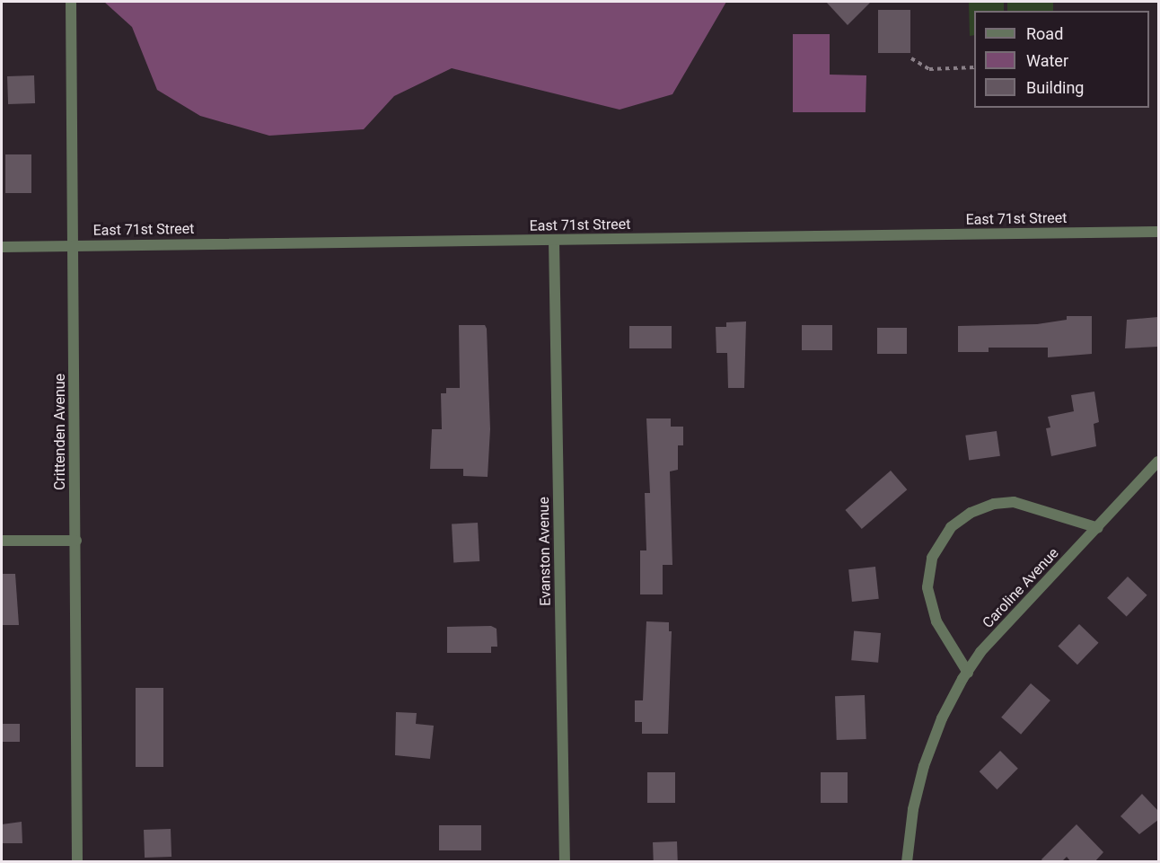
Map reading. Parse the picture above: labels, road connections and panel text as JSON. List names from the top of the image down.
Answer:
{
  "streets": {
    "street": [
      "East 71st Street",
      "Crittenden Avenue",
      "Evanston Avenue",
      "Caroline Avenue"
    ]
  },
  "crossings": [
    ["East 71st Street", "Crittenden Avenue"],
    ["East 71st Street", "Evanston Avenue"]
  ],
  "legend": ["Road", "Water", "Building"]
}
